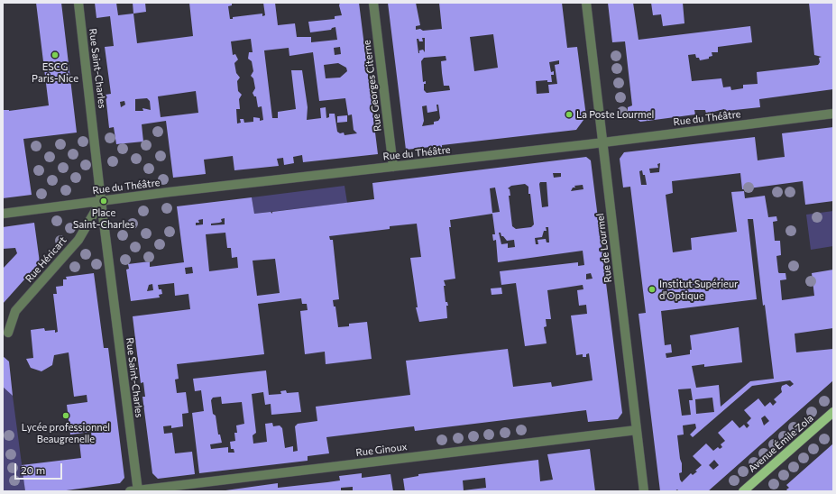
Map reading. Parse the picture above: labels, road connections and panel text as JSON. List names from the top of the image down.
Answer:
{
  "streets": {
    "main road": ["Avenue Émile Zola"],
    "street": [
      "Rue Saint-Charles",
      "Rue Georges Citerne",
      "Rue du Théâtre",
      "Rue de Lourmel",
      "Rue Héricart",
      "Rue Ginoux"
    ]
  },
  "crossings": [
    ["Rue Saint-Charles", "Rue du Théâtre"],
    ["Rue Saint-Charles", "Rue Héricart"],
    ["Rue Saint-Charles", "Rue Ginoux"],
    ["Rue Georges Citerne", "Rue du Théâtre"],
    ["Rue du Théâtre", "Rue de Lourmel"],
    ["Rue du Théâtre", "Rue Héricart"],
    ["Rue de Lourmel", "Rue Ginoux"]
  ],
  "places": [
    "ESCG Paris-Nice",
    "La Poste Lourmel",
    "Place Saint-Charles",
    "Institut Supérieur d'Optique",
    "Lycée professionnel Beaugrenelle"
  ],
  "scale_bar": "20 m"
}
